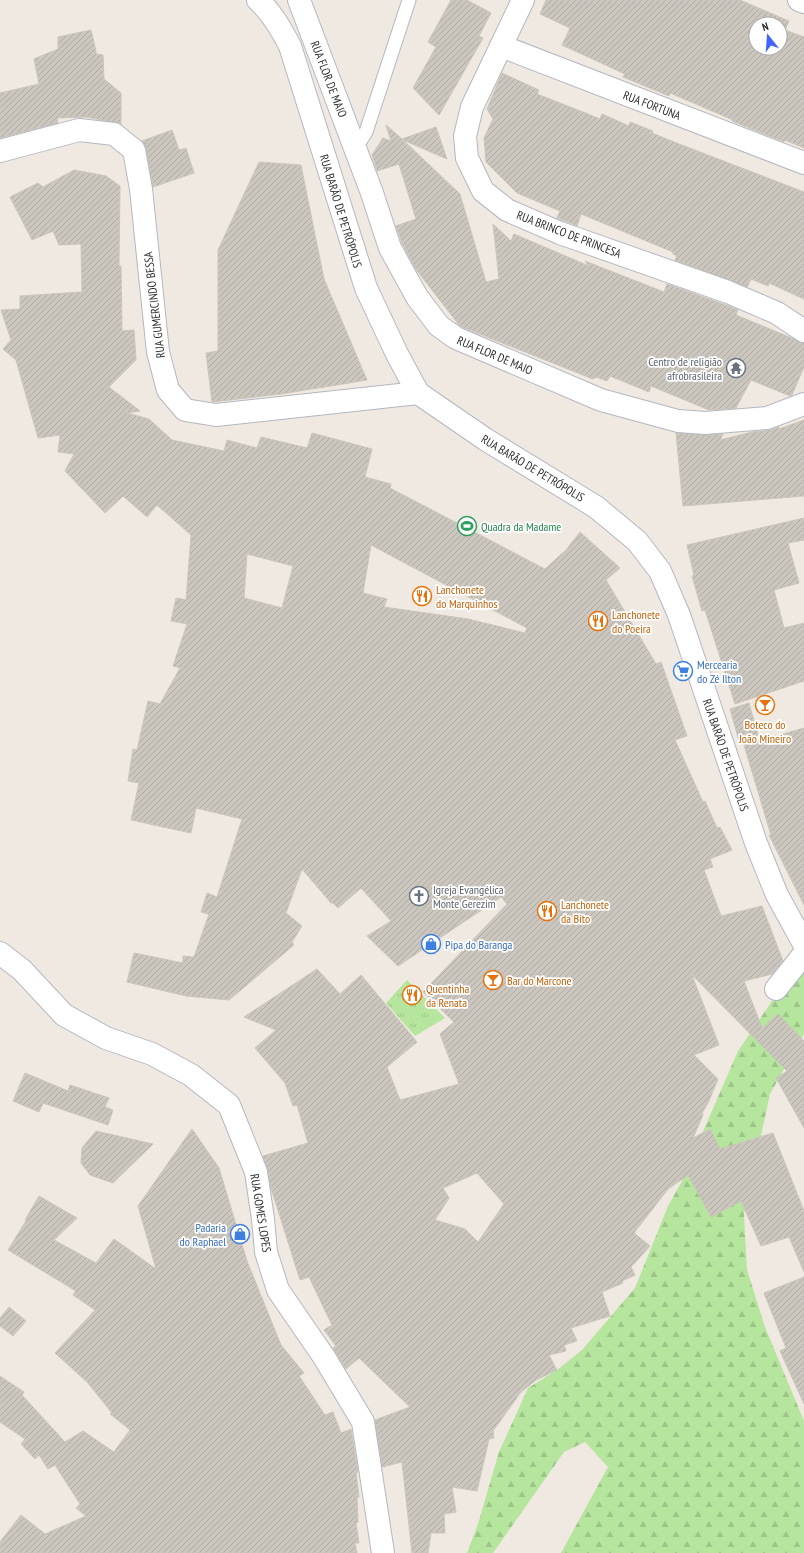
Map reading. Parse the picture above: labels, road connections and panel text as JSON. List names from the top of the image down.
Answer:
{
  "streets": {
    "street": [
      "RUA FLOR DE MAIO",
      "RUA FORTUNA",
      "RUA BARÃO DE PETRÓPOLIS",
      "RUA BRINCO DE PRINCESA",
      "RUA GUMERCINDO BESSA",
      "RUA GOMES LOPES"
    ]
  },
  "crossings": [
    ["RUA FORTUNA", "RUA BRINCO DE PRINCESA"],
    ["RUA BARÃO DE PETRÓPOLIS", "RUA GUMERCINDO BESSA"]
  ],
  "places": {
    "temple": ["Centro de religião afrobrasileira"],
    "sports": ["Quadra da Madame"],
    "restaurant": [
      "Lanchonete do Marquinhos",
      "Lanchonete do Poeira",
      "Lanchonete da Bito",
      "Quentinha da Renata"
    ],
    "supermarket": ["Mercearia do Zé Ilton"],
    "bar": ["Boteco do João Mineiro", "Bar do Marcone"],
    "church": ["Igreja Evangélica Monte Gerezim"],
    "shop": ["Pipa do Baranga", "Padaria do Raphael"]
  },
  "north": "top"
}
